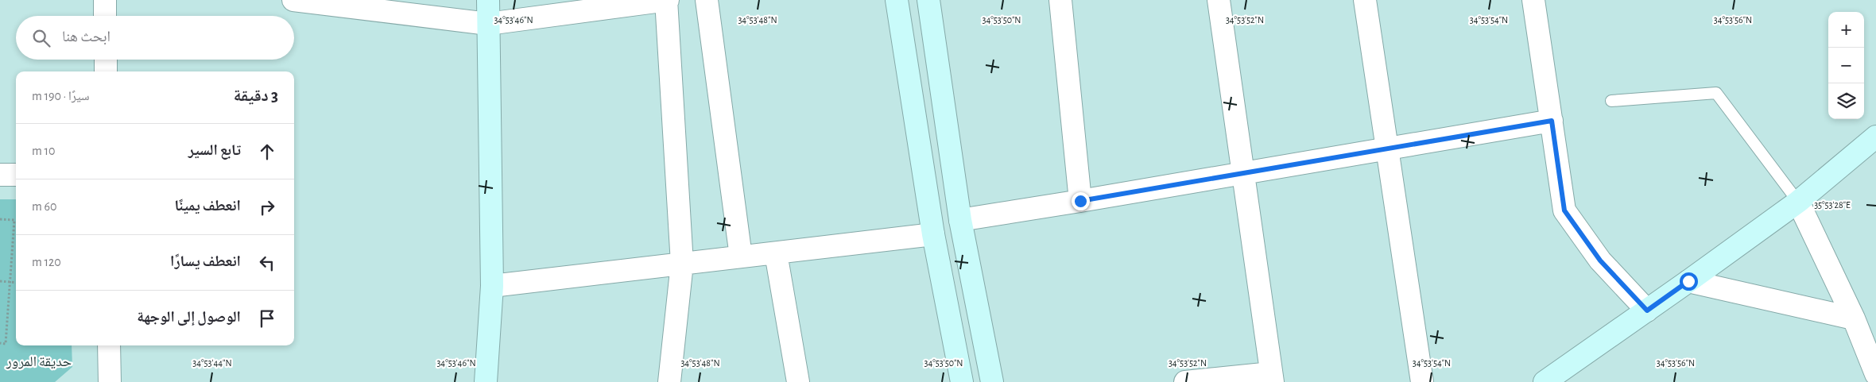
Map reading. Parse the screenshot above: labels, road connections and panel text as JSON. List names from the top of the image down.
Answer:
{
  "parks": ["حديقة المرور"],
  "page": {
    "map_buttons": ["+", "−"],
    "search": "ابحث هنا",
    "heading": ["3 دقيقة", "سيرًا · 190 m"],
    "list": [
      ["تابع السير", "10 m"],
      ["انعطف يمينًا", "60 m"],
      ["انعطف يسارًا", "120 m"],
      "الوصول إلى الوجهة"
    ]
  },
  "coordinates": [
    "34°53'48\"N",
    "34°53'56\"N",
    "34°53'46\"N",
    "34°53'50\"N",
    "34°53'52\"N",
    "34°53'54\"N",
    "35°53'28\"E",
    "34°53'44\"N"
  ]
}
